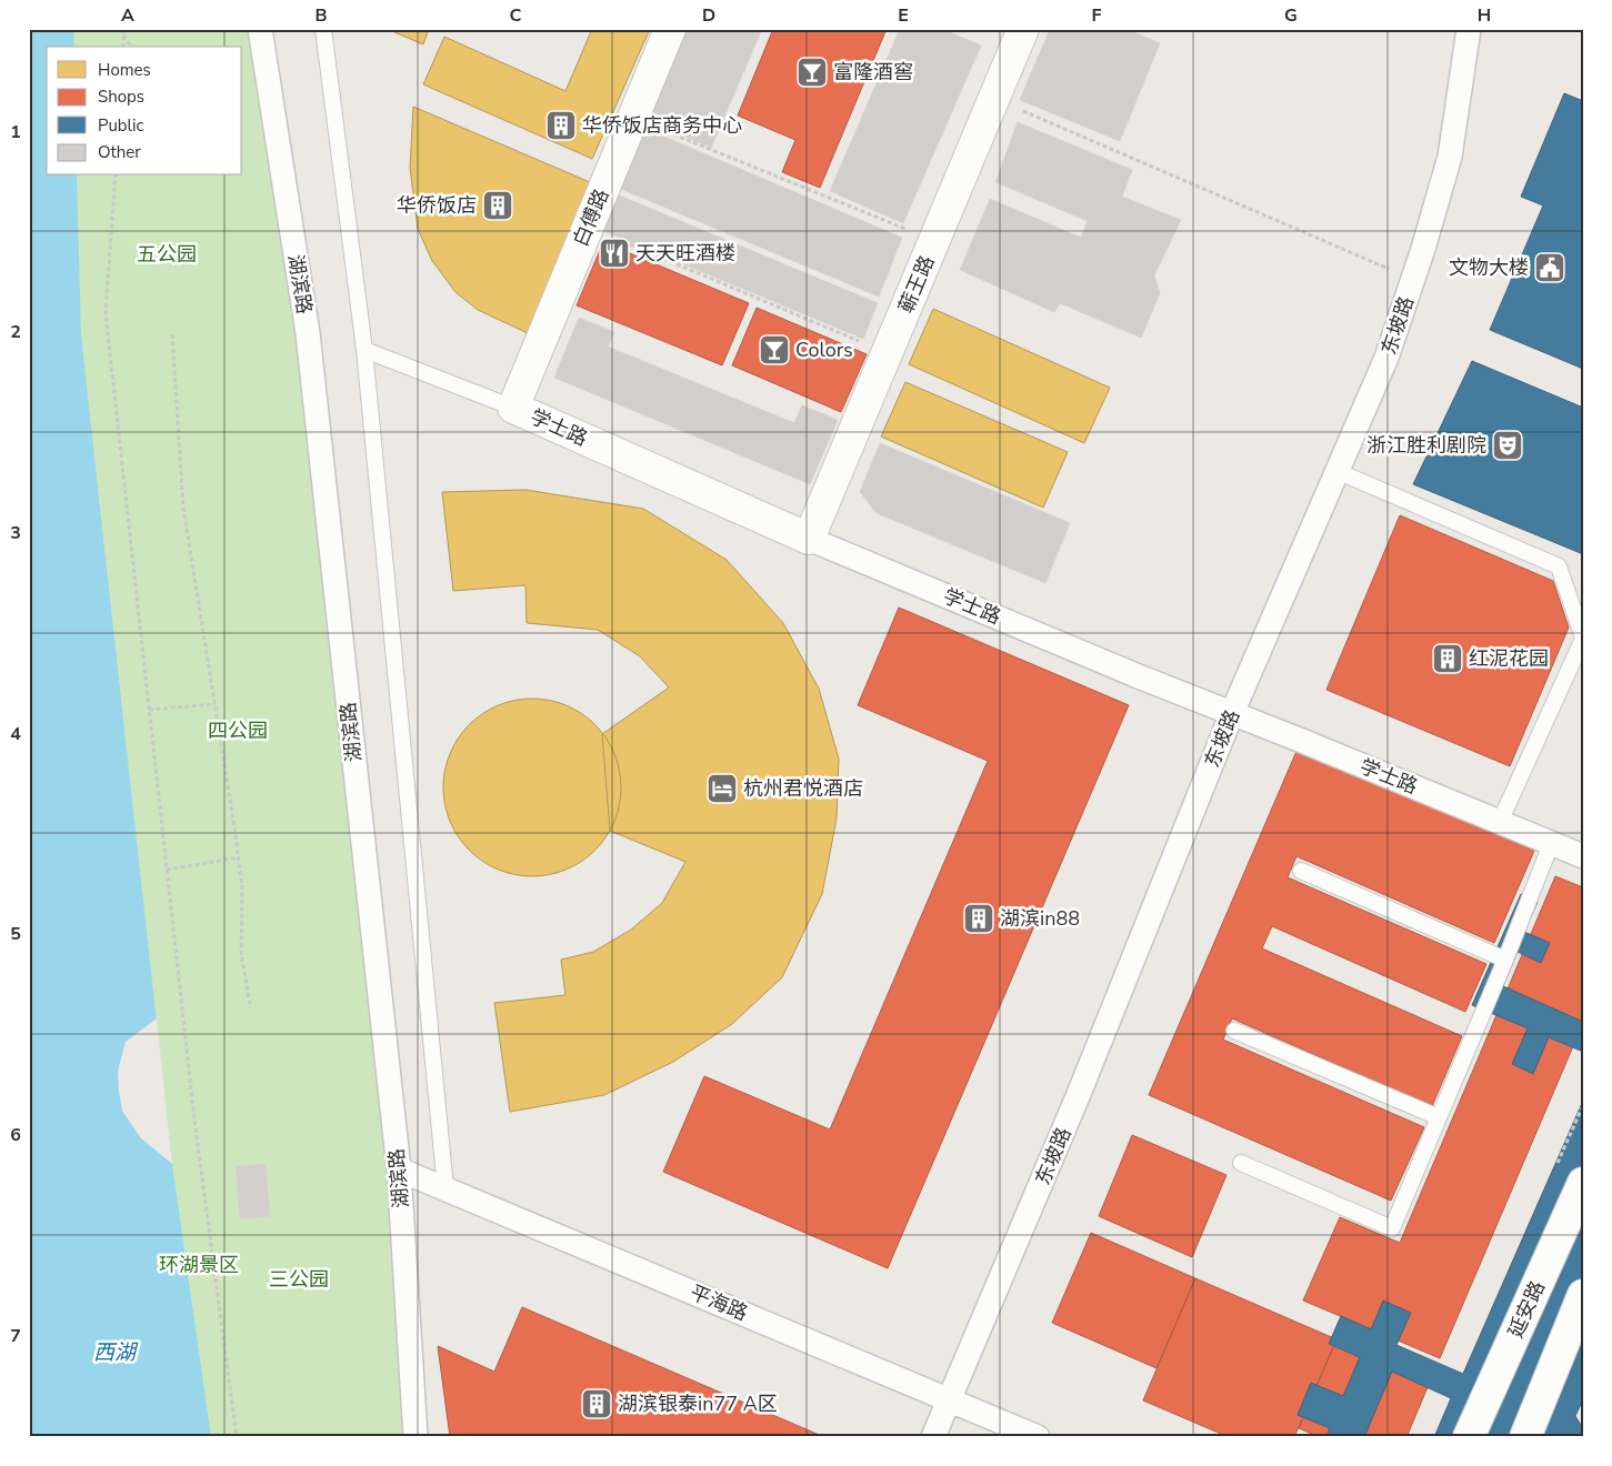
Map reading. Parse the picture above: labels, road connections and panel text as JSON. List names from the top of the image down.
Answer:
{
  "streets": {
    "street": [
      "白傅路",
      "湖滨路",
      "蕲王路",
      "东坡路",
      "学士路",
      "平海路",
      "延安路"
    ]
  },
  "crossings": [
    ["白傅路", "学士路"],
    ["湖滨路", "平海路"],
    ["蕲王路", "学士路"],
    ["东坡路", "学士路"],
    ["东坡路", "平海路"]
  ],
  "water": ["西湖"],
  "parks": [
    "五公园",
    "四公园",
    "环湖景区",
    "三公园"
  ],
  "places": {
    "bar": ["富隆酒窖", "Colors"],
    "building": [
      "华侨饭店商务中心",
      "华侨饭店",
      "红泥花园",
      "湖滨in88",
      "湖滨银泰in77 A区"
    ],
    "restaurant": ["天天旺酒楼"],
    "public building": ["文物大楼"],
    "theatre": ["浙江胜利剧院"],
    "hotel": ["杭州君悦酒店"]
  },
  "legend": [
    "Homes",
    "Shops",
    "Public",
    "Other"
  ],
  "grid": {
    "columns": [
      "A",
      "B",
      "C",
      "D",
      "E",
      "F",
      "G",
      "H"
    ],
    "rows": [
      "1",
      "2",
      "3",
      "4",
      "5",
      "6",
      "7"
    ]
  }
}
